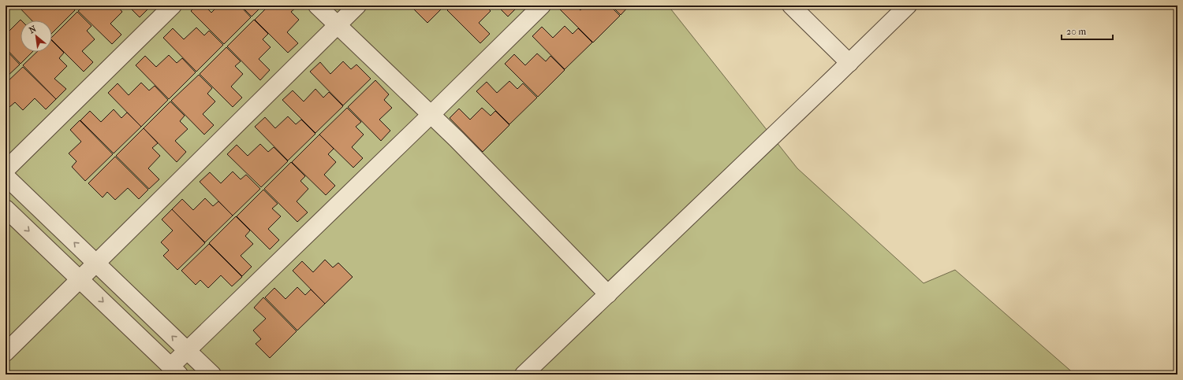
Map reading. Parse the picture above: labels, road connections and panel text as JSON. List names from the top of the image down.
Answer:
{
  "scale_bar": "20 m",
  "north": "top left"
}
